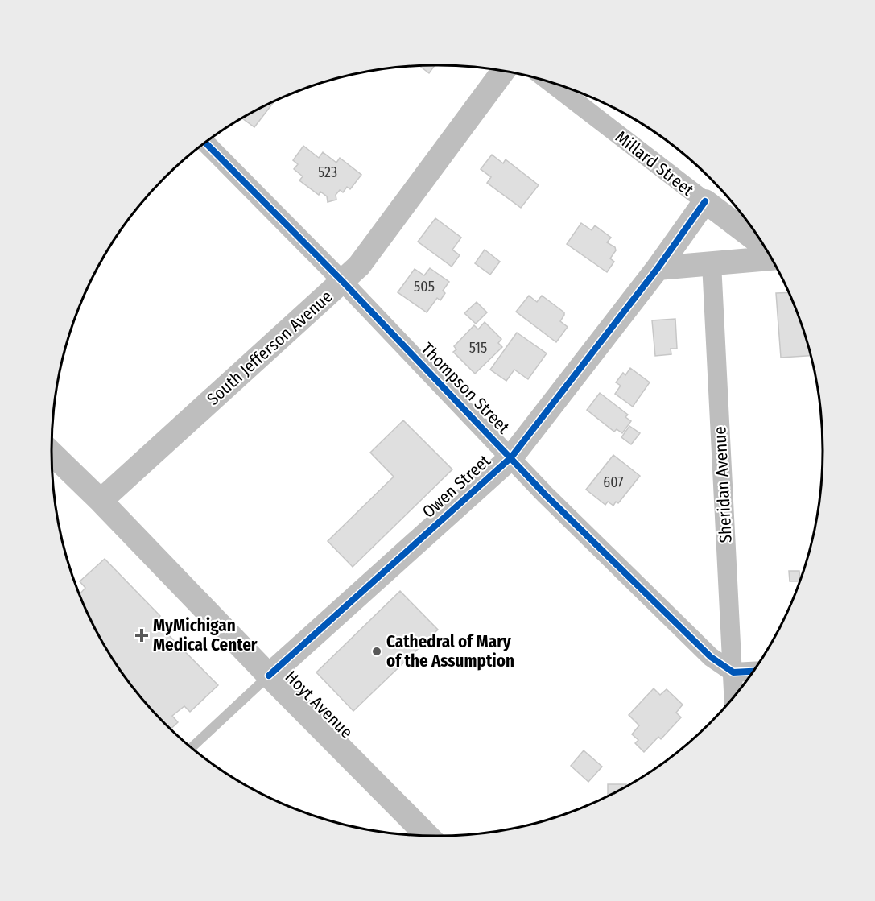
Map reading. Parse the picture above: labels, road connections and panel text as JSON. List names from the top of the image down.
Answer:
{
  "streets": {
    "street": [
      "Millard Street",
      "South Jefferson Avenue",
      "Thompson Street",
      "Sheridan Avenue",
      "Owen Street",
      "Hoyt Avenue"
    ]
  },
  "crossings": [
    ["Millard Street", "Sheridan Avenue"],
    ["Millard Street", "Owen Street"],
    ["South Jefferson Avenue", "Thompson Street"],
    ["South Jefferson Avenue", "Hoyt Avenue"],
    ["Thompson Street", "Sheridan Avenue"],
    ["Thompson Street", "Owen Street"],
    ["Owen Street", "Hoyt Avenue"]
  ],
  "places": {
    "health": ["MyMichigan Medical Center"],
    "other": ["Cathedral of Mary of the Assumption"]
  },
  "house_numbers": [
    "523",
    "505",
    "515",
    "607"
  ]
}
